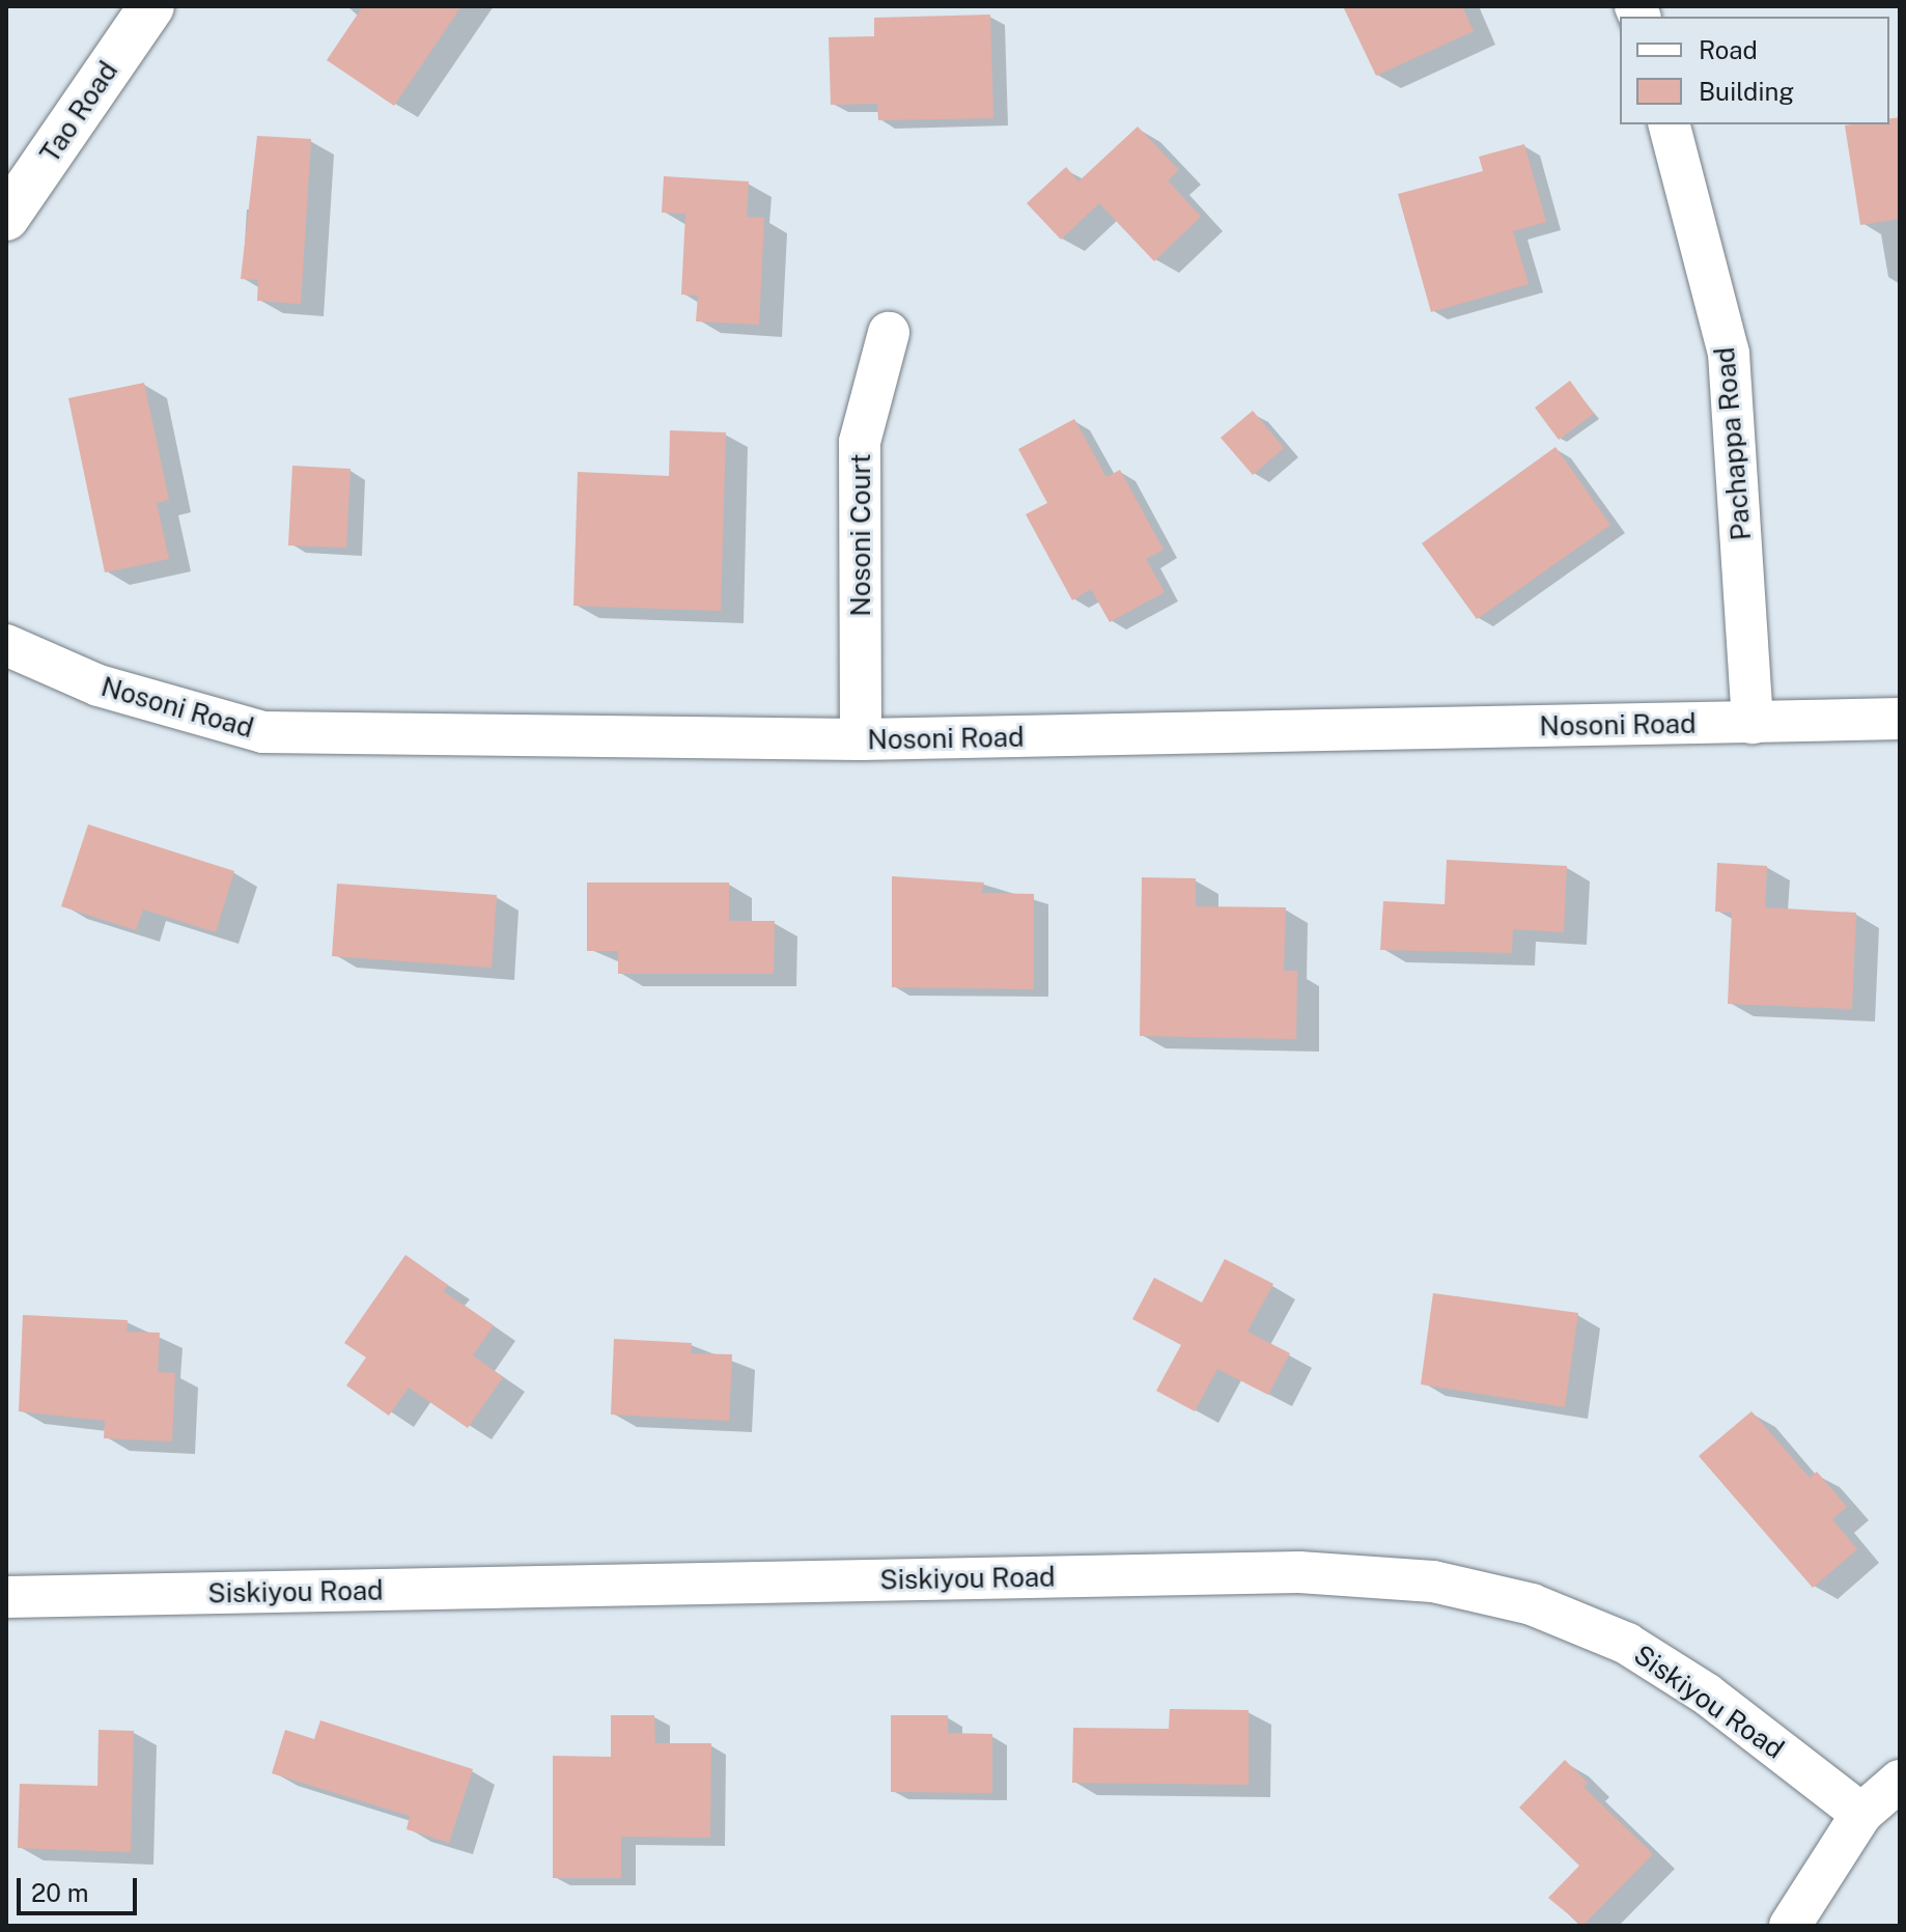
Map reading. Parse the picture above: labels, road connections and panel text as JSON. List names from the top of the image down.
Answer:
{
  "streets": {
    "street": [
      "Tao Road",
      "Pachappa Road",
      "Nosoni Court",
      "Nosoni Road",
      "Siskiyou Road"
    ]
  },
  "crossings": [
    ["Pachappa Road", "Nosoni Road"],
    ["Nosoni Court", "Nosoni Road"]
  ],
  "legend": ["Road", "Building"],
  "scale_bar": "20 m"
}
